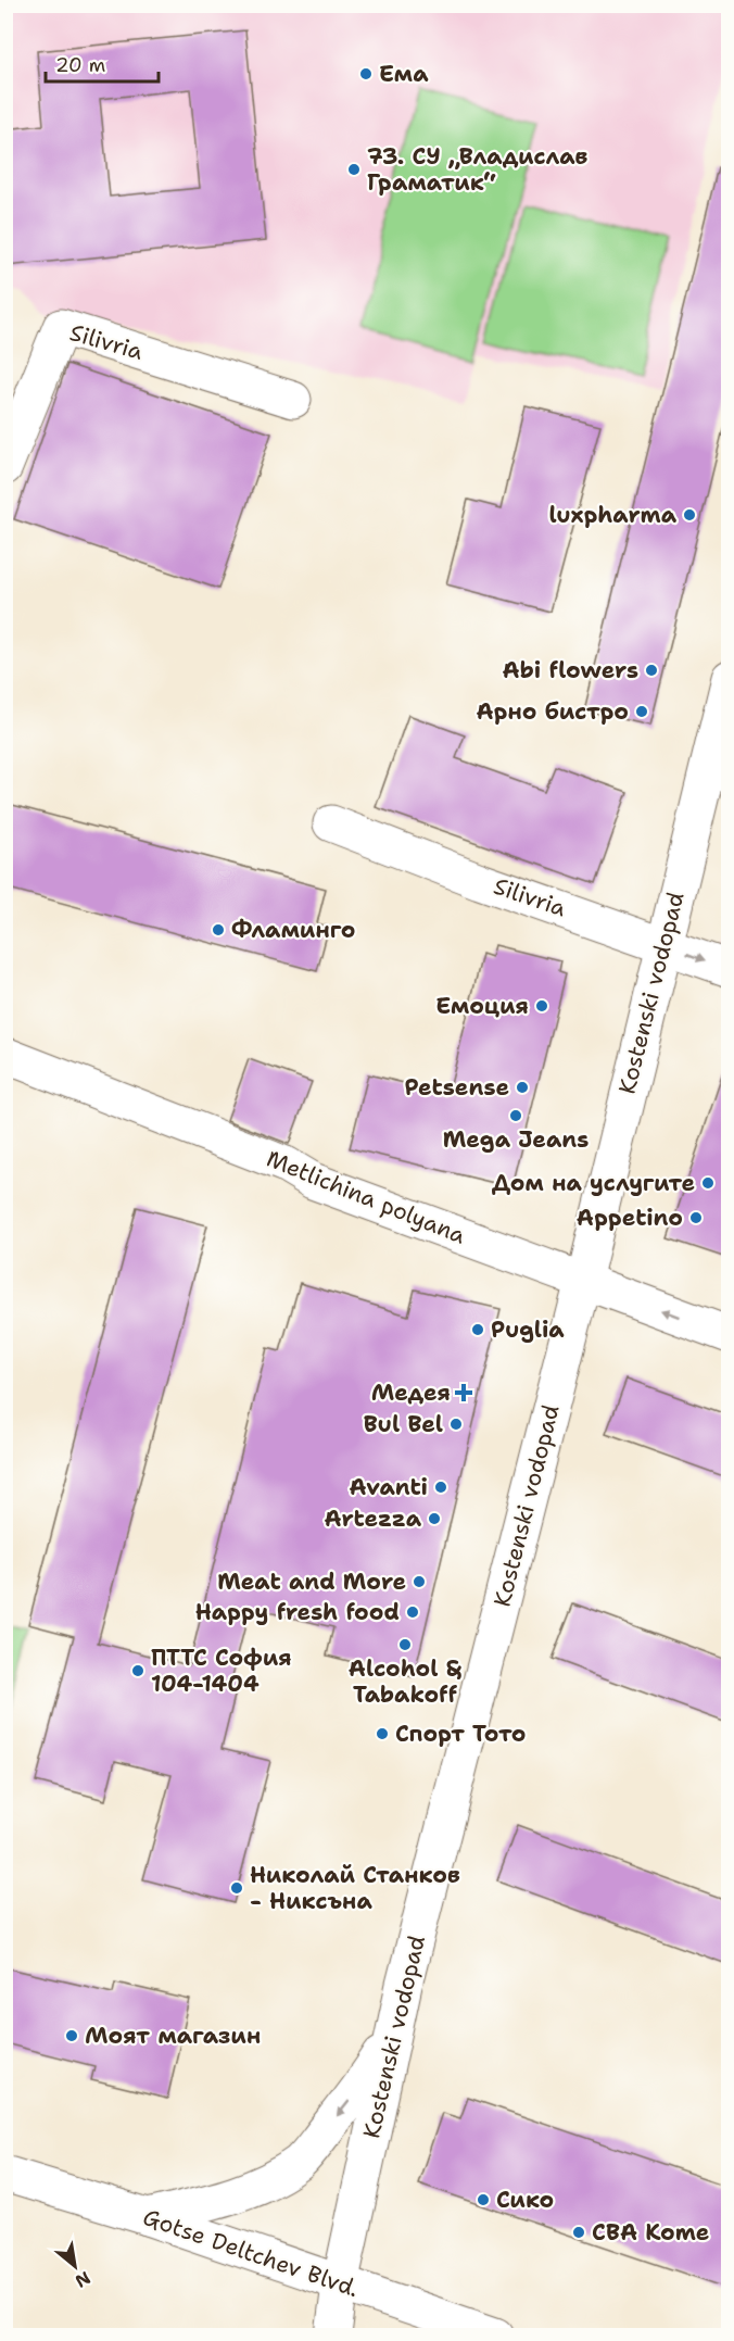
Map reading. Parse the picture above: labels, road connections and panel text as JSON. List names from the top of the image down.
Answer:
{
  "streets": {
    "street": [
      "Silivria",
      "Kostenski vodopad",
      "Metlichina polyana",
      "Gotse Deltchev Blvd."
    ]
  },
  "crossings": [
    ["Silivria", "Kostenski vodopad"],
    ["Kostenski vodopad", "Metlichina polyana"],
    ["Kostenski vodopad", "Gotse Deltchev Blvd."]
  ],
  "places": {
    "other": [
      "Ема",
      "73. СУ „Владислав Граматик“",
      "luxpharma",
      "Abi flowers",
      "Арно бистро",
      "Фламинго",
      "Емоция",
      "Petsense",
      "Mega Jeans",
      "Дом на услугите",
      "Appetino",
      "Puglia",
      "Bul Bel",
      "Avanti",
      "Artezza",
      "Meat and More",
      "Happy fresh food",
      "Alcohol & Tabakoff",
      "ПТТС София 104-1404",
      "Спорт Тото",
      "Николай Станков - Никсъна",
      "Моят магазин",
      "Сико",
      "CBA Kome"
    ],
    "health": ["Медея"]
  },
  "scale_bar": "20 m",
  "north": "bottom right"
}
